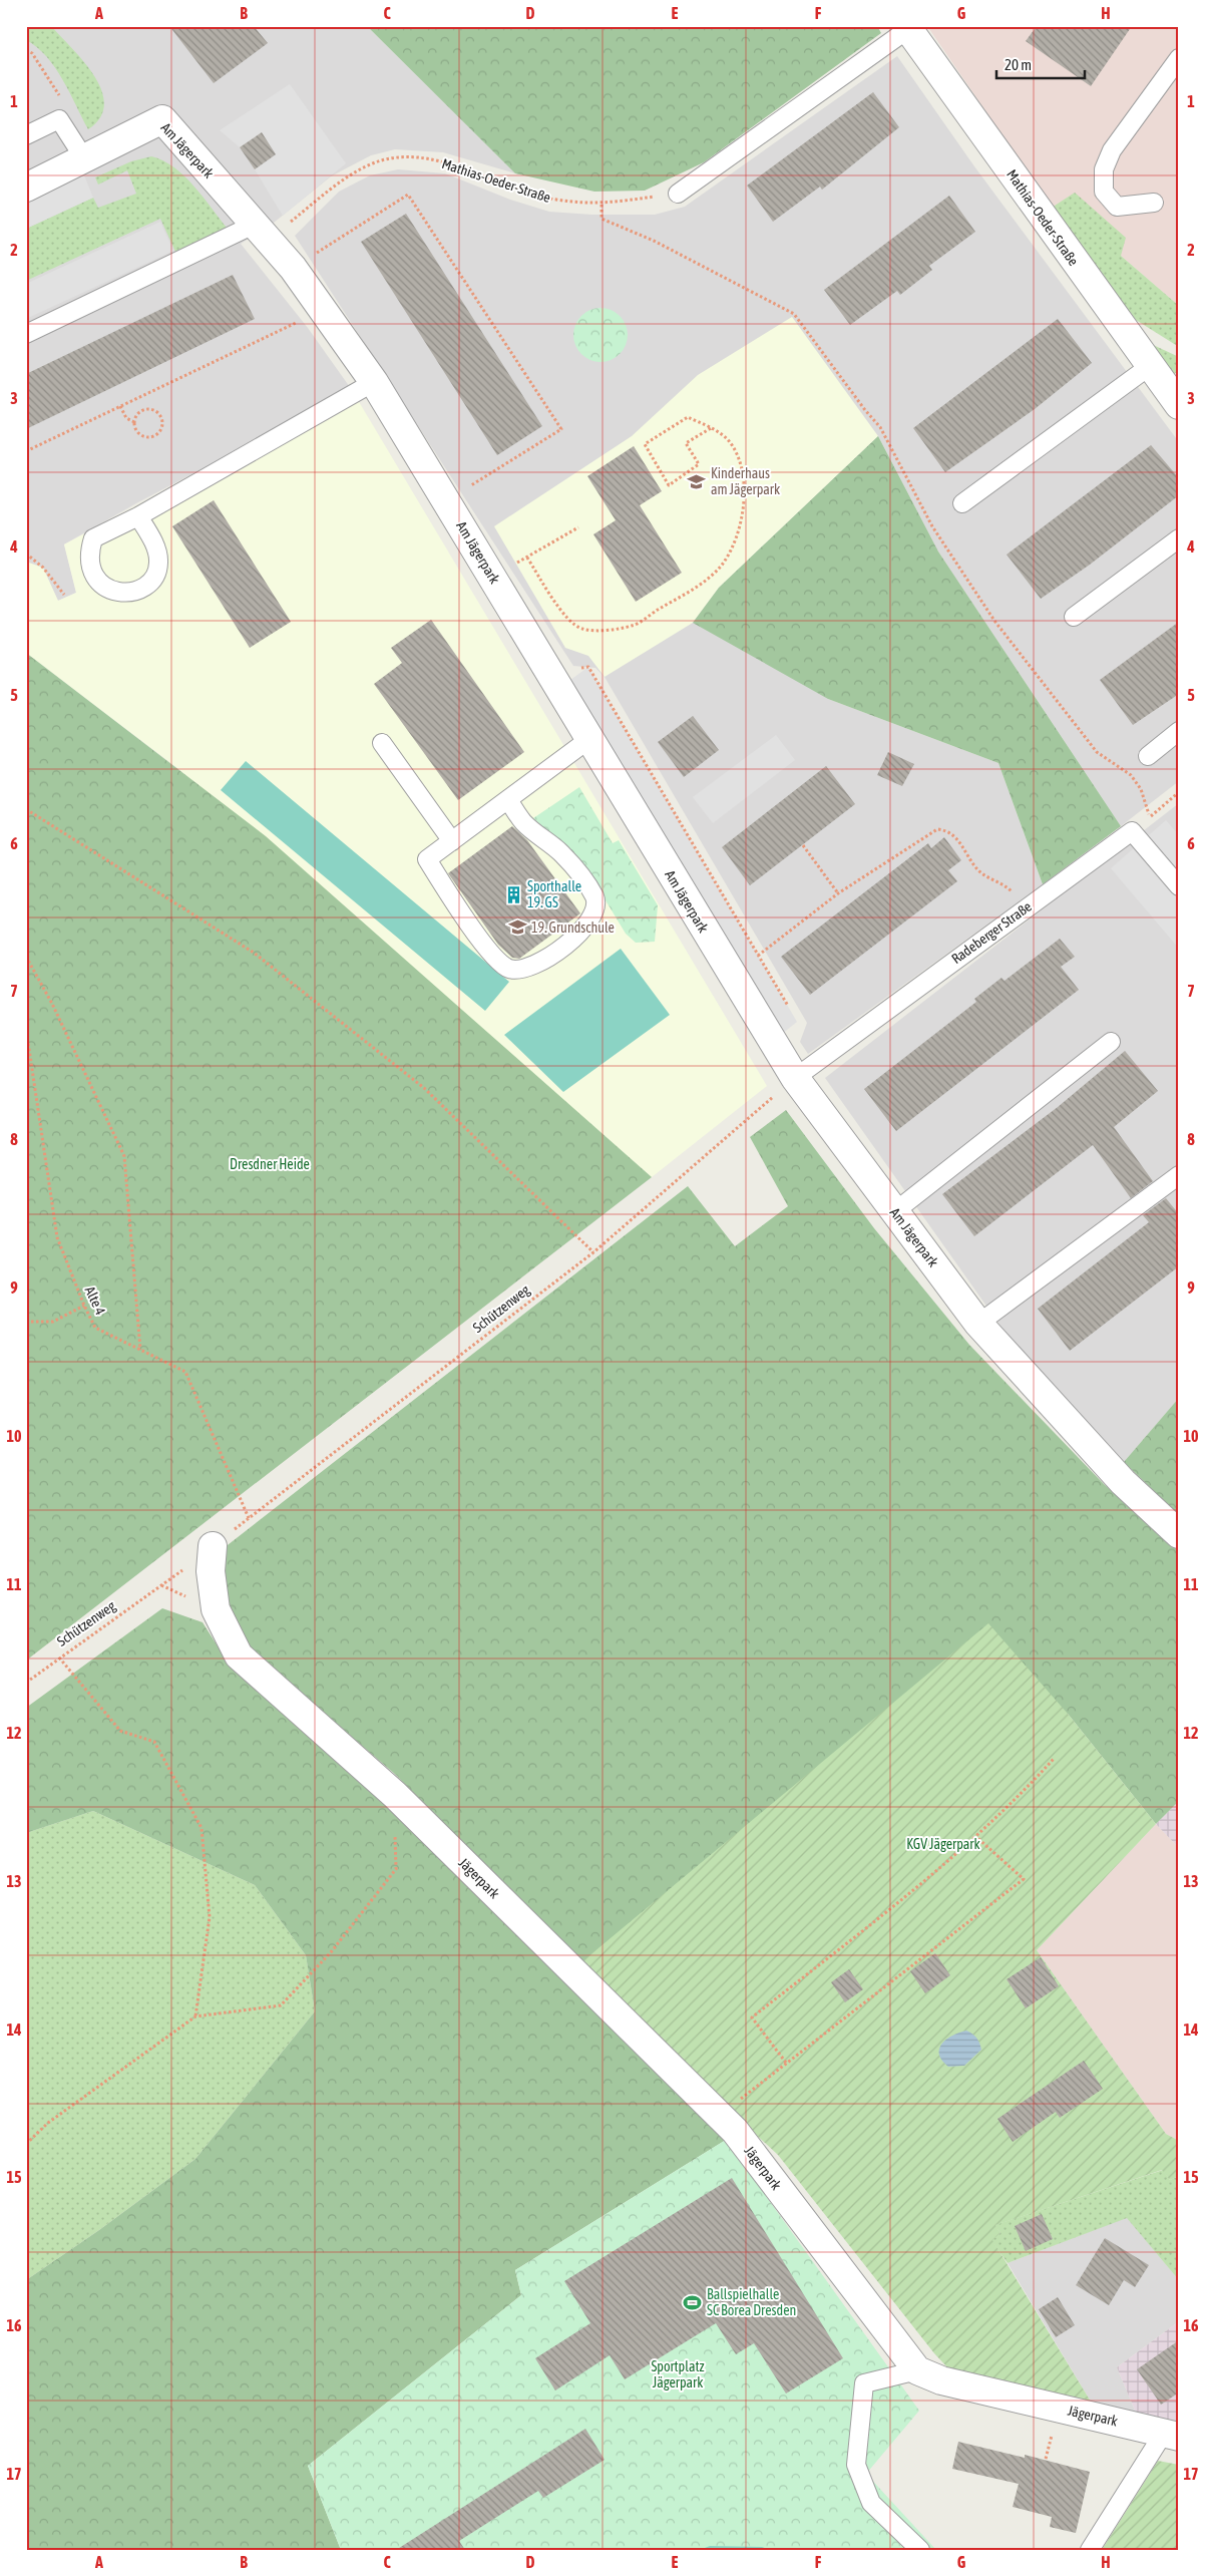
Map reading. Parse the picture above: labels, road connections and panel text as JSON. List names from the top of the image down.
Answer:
{
  "streets": {
    "street": ["Am Jägerpark", "Mathias-Oeder-Straße", "Jägerpark"],
    "lane": ["Radeberger Straße"],
    "path": ["Alte 4", "Schützenweg"]
  },
  "crossings": [
    ["Am Jägerpark", "Mathias-Oeder-Straße"],
    ["Am Jägerpark", "Radeberger Straße"],
    ["Am Jägerpark", "Schützenweg"],
    ["Radeberger Straße", "Schützenweg"],
    ["Alte 4", "Schützenweg"],
    ["Schützenweg", "Jägerpark"]
  ],
  "parks": ["Dresdner Heide", "KGV Jägerpark", "Sportplatz Jägerpark"],
  "places": {
    "school or university": ["Kinderhaus am Jägerpark", "19. Grundschule"],
    "building": ["Sporthalle 19. GS"],
    "sports": ["Ballspielhalle SC Borea Dresden"]
  },
  "scale_bar": "20 m",
  "grid": {
    "columns": [
      "A",
      "B",
      "C",
      "D",
      "E",
      "F",
      "G",
      "H"
    ],
    "rows": [
      "1",
      "2",
      "3",
      "4",
      "5",
      "6",
      "7",
      "8",
      "9",
      "10",
      "11",
      "12",
      "13",
      "14",
      "15",
      "16",
      "17"
    ]
  }
}
